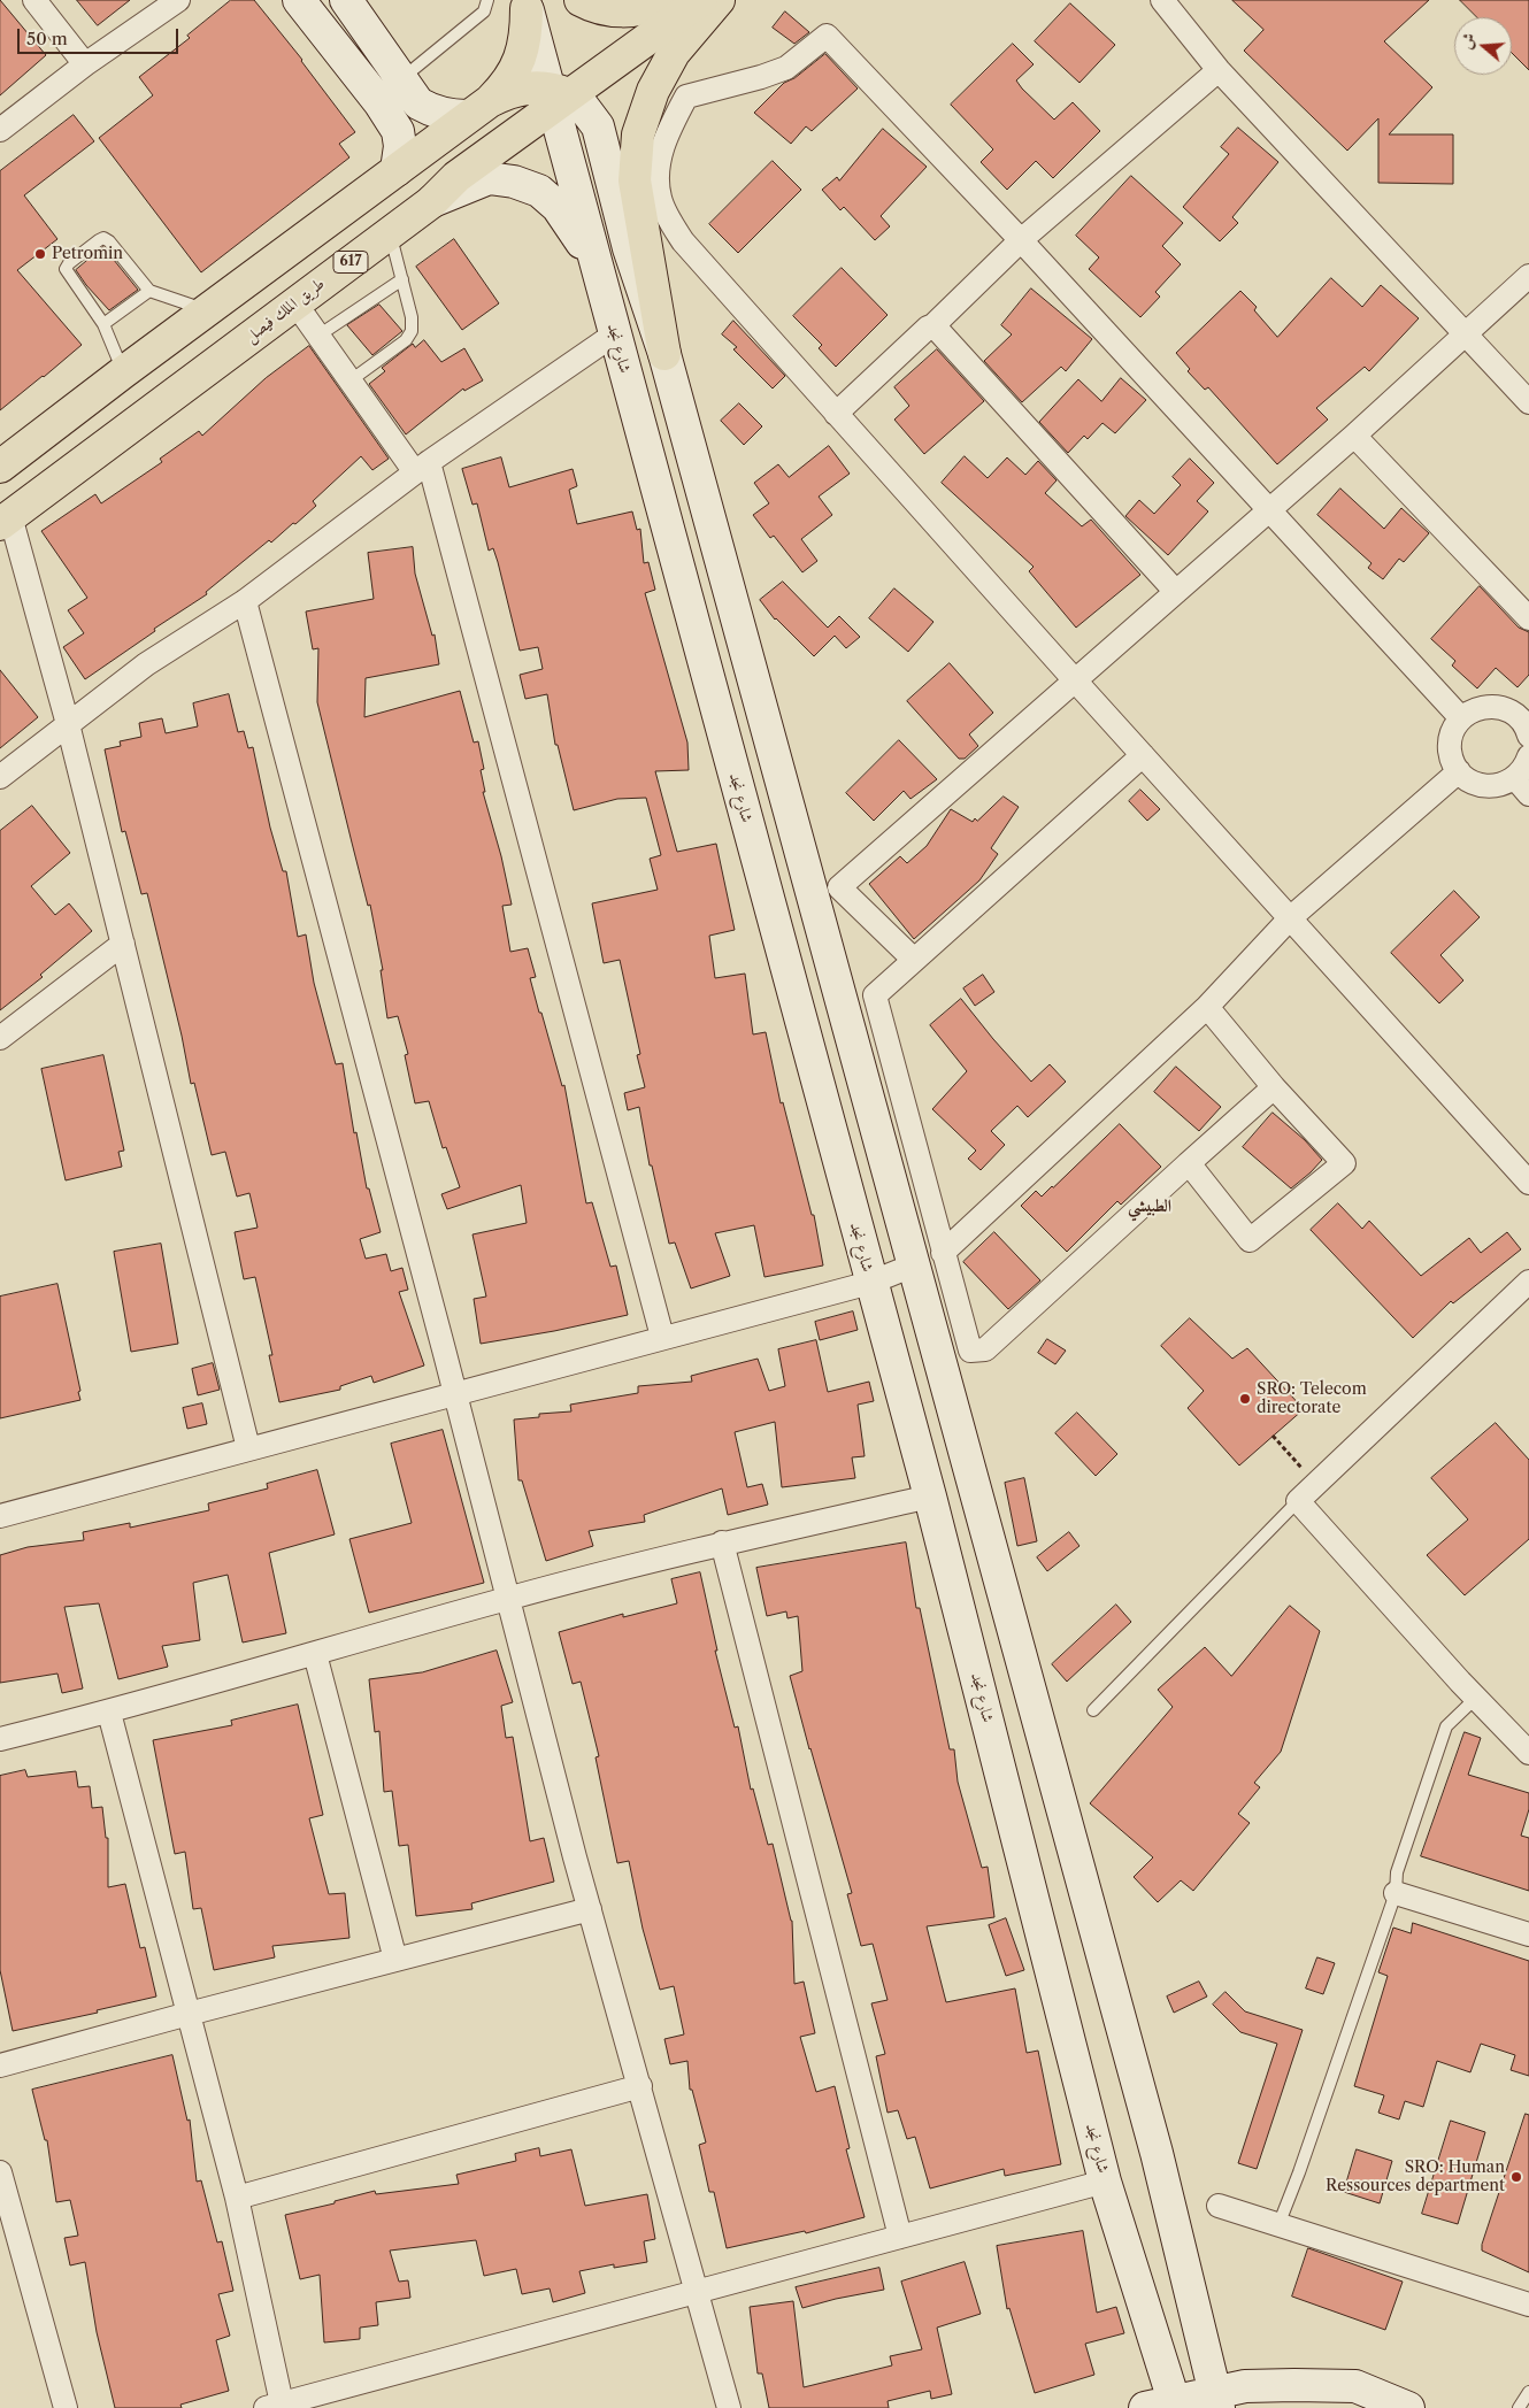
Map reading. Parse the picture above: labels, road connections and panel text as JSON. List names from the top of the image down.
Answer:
{
  "streets": {
    "main road": ["617", "طريق الملك فيصل"],
    "street": ["شارع نجد"]
  },
  "crossings": [
    ["طريق الملك فيصل", "شارع نجد"]
  ],
  "districts": ["الطبيشي"],
  "places": ["Petromin", "SRO: Telecom directorate", "SRO: Human Ressources department"],
  "scale_bar": "50 m",
  "north": "left"
}
